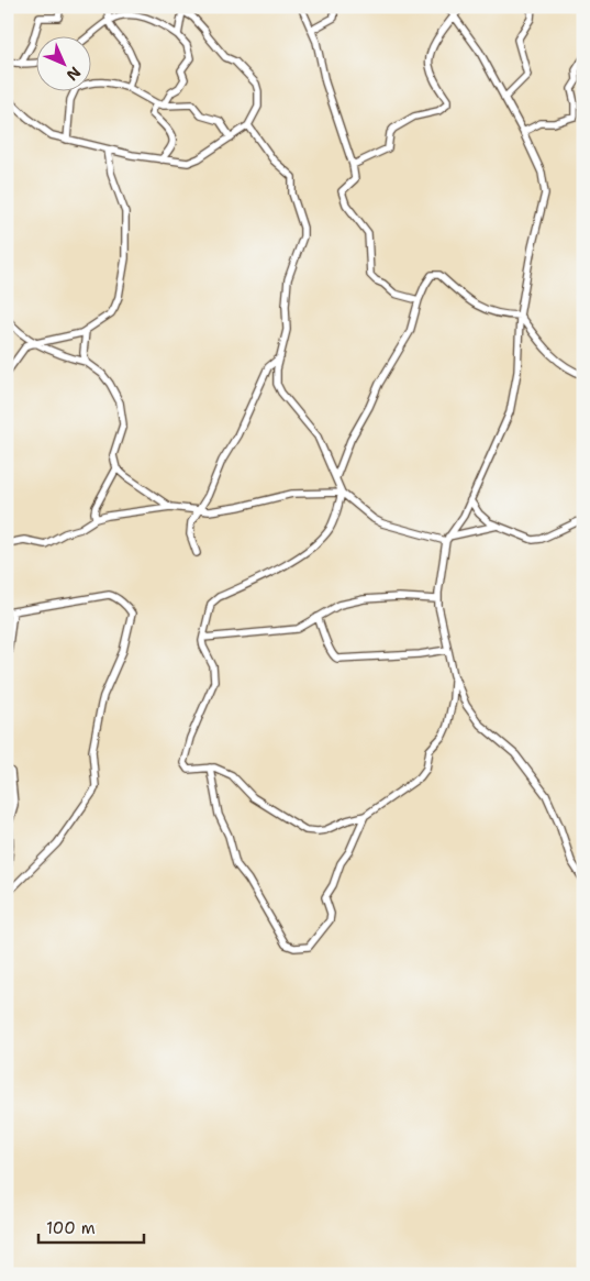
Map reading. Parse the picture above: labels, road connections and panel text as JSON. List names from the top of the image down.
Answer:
{
  "scale_bar": "100 m",
  "north": "bottom right"
}
